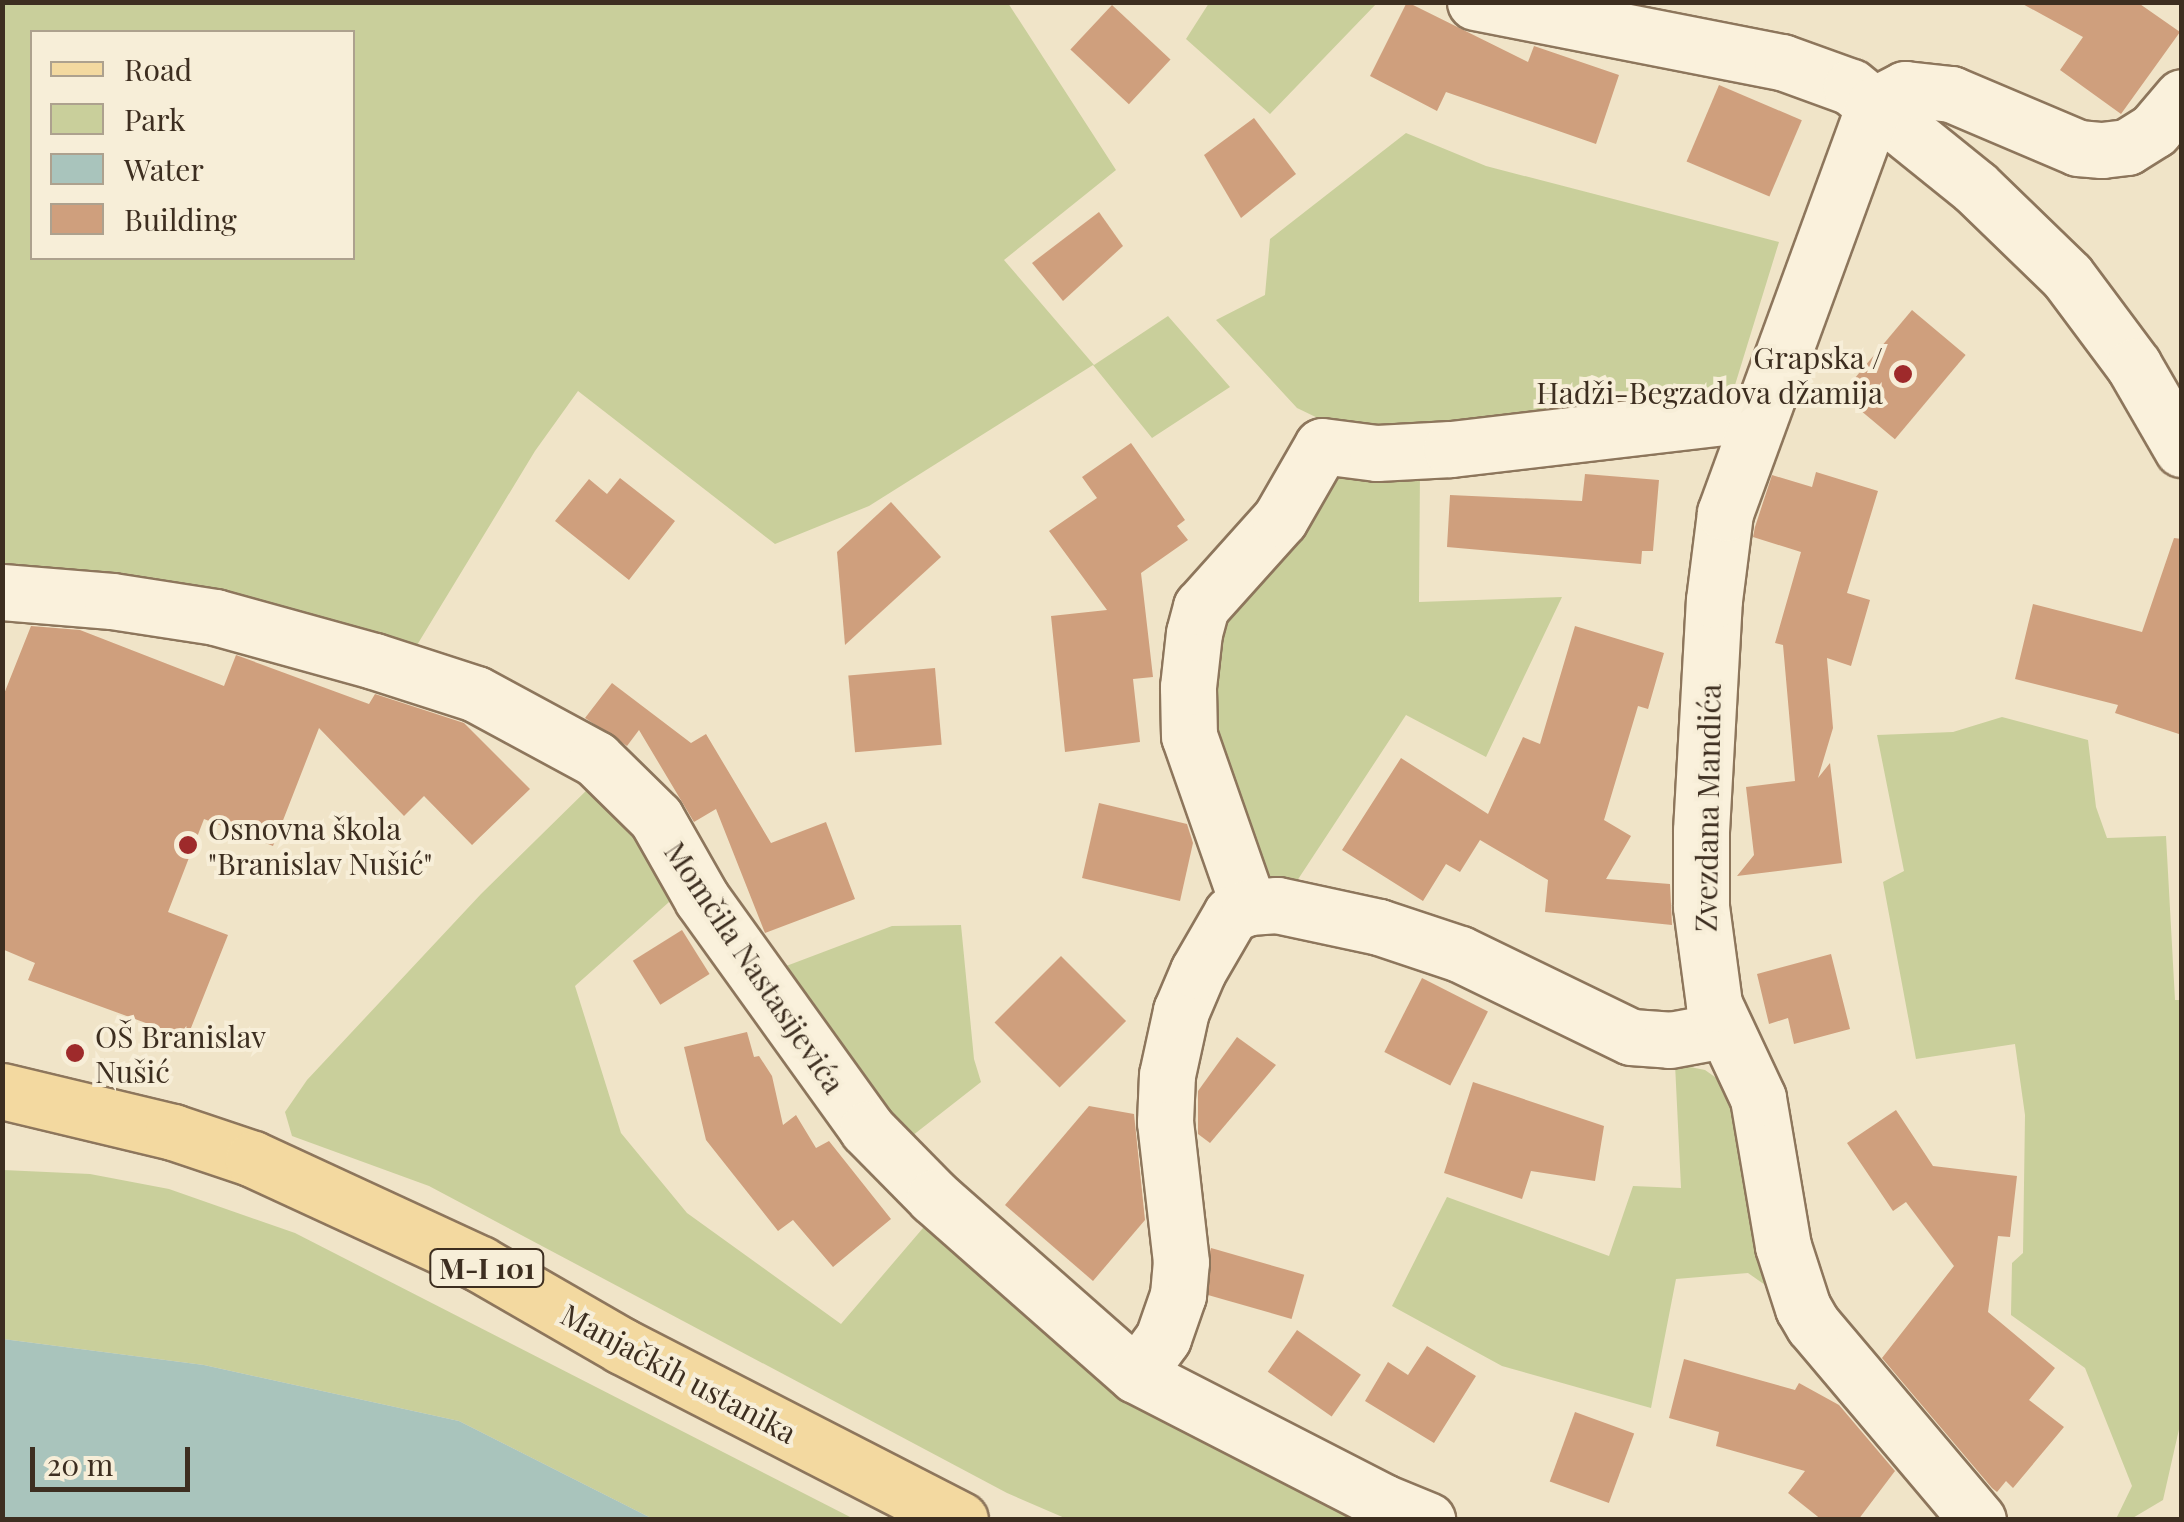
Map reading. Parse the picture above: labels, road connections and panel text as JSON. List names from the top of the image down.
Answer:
{
  "streets": {
    "main road": ["M-I 101", "Manjačkih ustanika"],
    "street": ["Zvezdana Mandića", "Momčila Nastasijevića"]
  },
  "places": ["Grapska / Hadži-Begzadova džamija", "Osnovna škola \"Branislav Nušić\"", "OŠ Branislav Nušić"],
  "legend": [
    "Road",
    "Park",
    "Water",
    "Building"
  ],
  "scale_bar": "20 m"
}
